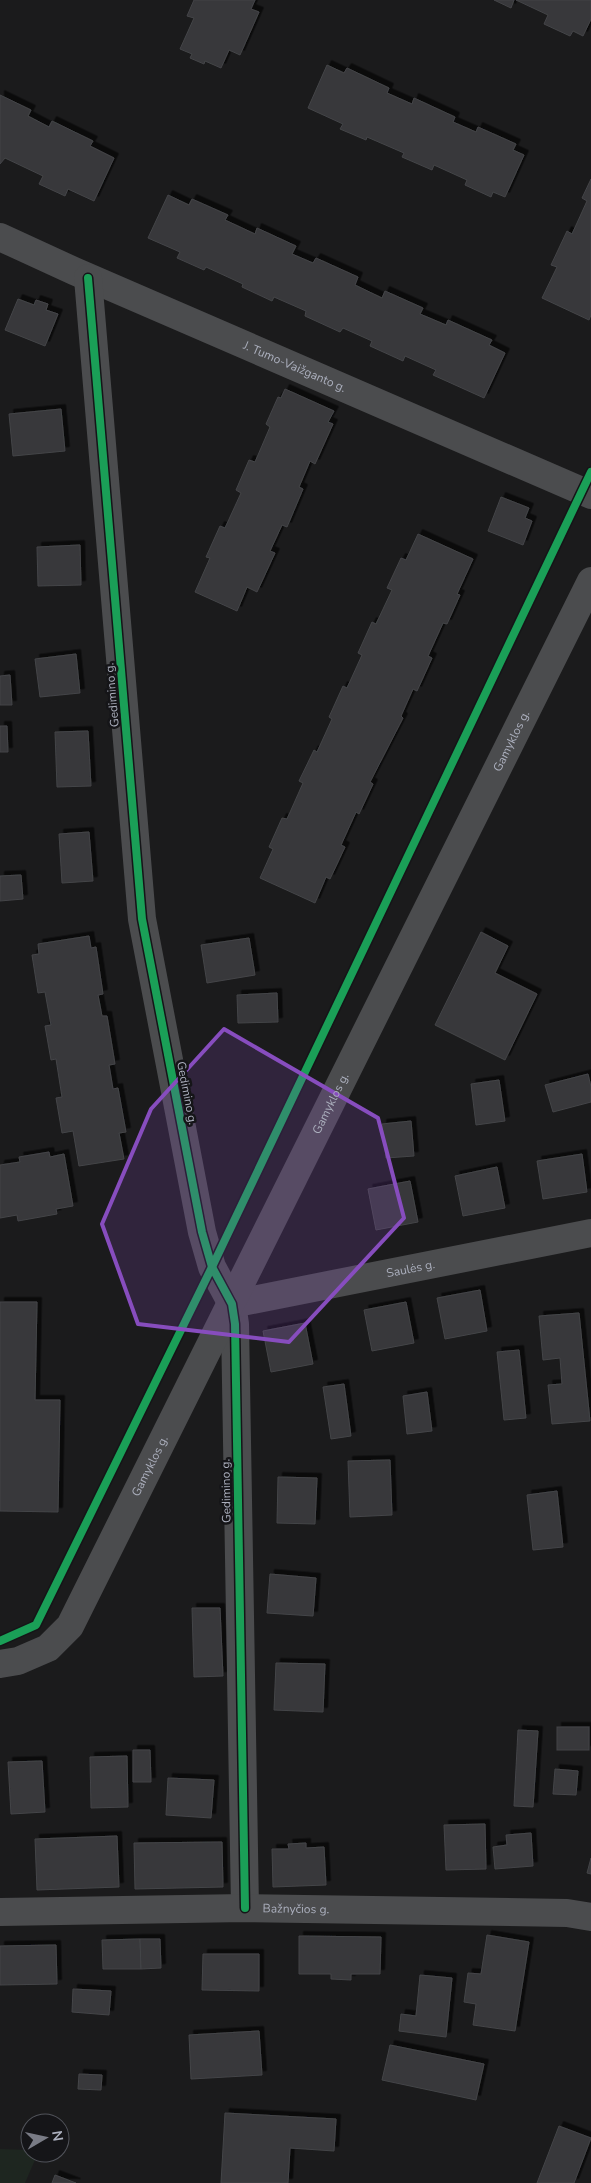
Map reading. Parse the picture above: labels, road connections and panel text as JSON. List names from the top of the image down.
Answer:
{
  "streets": {
    "street": [
      "J. Tumo-Vaižganto g.",
      "Gedimino g.",
      "Gamyklos g.",
      "Saulės g.",
      "Bažnyčios g."
    ]
  },
  "crossings": [
    ["J. Tumo-Vaižganto g.", "Gedimino g."],
    ["Gedimino g.", "Gamyklos g."],
    ["Gedimino g.", "Saulės g."],
    ["Gedimino g.", "Bažnyčios g."],
    ["Gamyklos g.", "Saulės g."]
  ],
  "north": "right"
}
